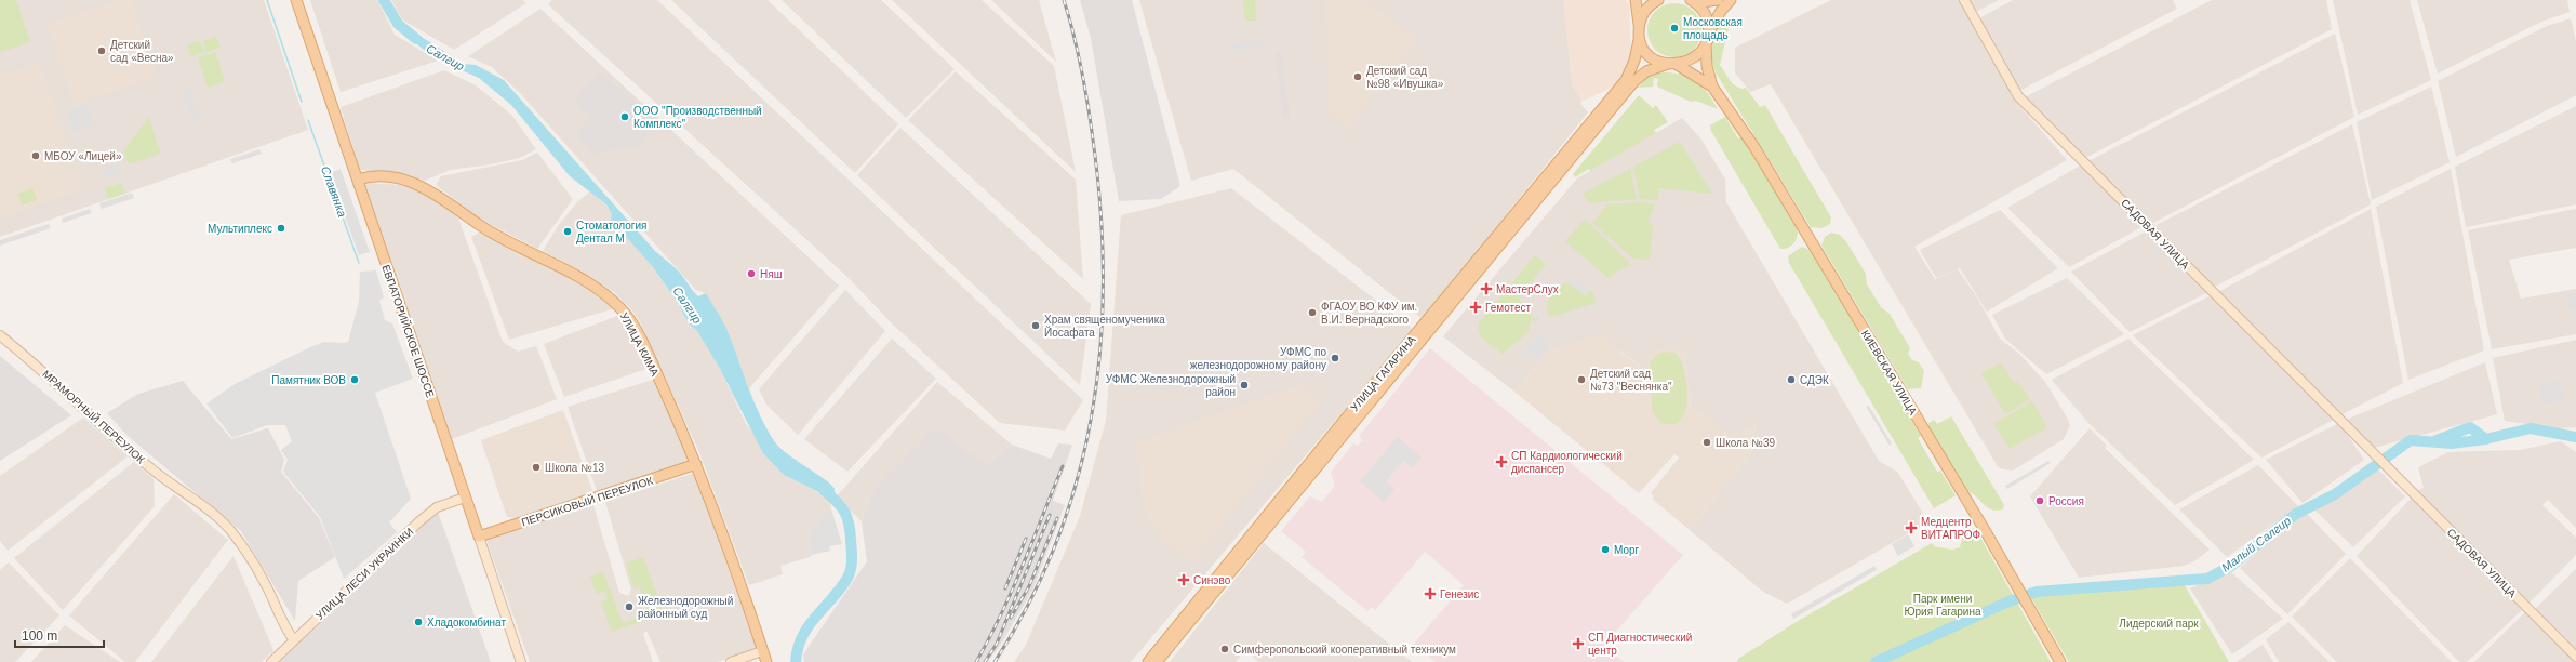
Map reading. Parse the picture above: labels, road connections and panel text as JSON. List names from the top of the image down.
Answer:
{
  "streets": {
    "main road": [
      "САДОВАЯ УЛИЦА",
      "ЕВПАТОРИЙСКОЕ ШОССЕ",
      "УЛИЦА КИМА",
      "КИЕВСКАЯ УЛИЦА",
      "УЛИЦА ГАГАРИНА",
      "МРАМОРНЫЙ ПЕРЕУЛОК",
      "ПЕРСИКОВЫЙ ПЕРЕУЛОК",
      "УЛИЦА ЛЕСИ УКРАИНКИ"
    ]
  },
  "crossings": [
    ["ЕВПАТОРИЙСКОЕ ШОССЕ", "УЛИЦА КИМА"],
    ["ЕВПАТОРИЙСКОЕ ШОССЕ", "ПЕРСИКОВЫЙ ПЕРЕУЛОК"],
    ["ЕВПАТОРИЙСКОЕ ШОССЕ", "УЛИЦА ЛЕСИ УКРАИНКИ"],
    ["УЛИЦА КИМА", "ПЕРСИКОВЫЙ ПЕРЕУЛОК"],
    ["КИЕВСКАЯ УЛИЦА", "УЛИЦА ГАГАРИНА"],
    ["МРАМОРНЫЙ ПЕРЕУЛОК", "УЛИЦА ЛЕСИ УКРАИНКИ"]
  ],
  "water": ["Салгир", "Славянка", "Малый Салгир"],
  "parks": ["Парк имени Юрия Гагарина", "Лидерский парк"],
  "places": {
    "other": [
      "Московская площадь",
      "Детский сад «Весна»",
      "Детский сад №98 «Ивушка»",
      "ООО \"Производственный Комплекс\"",
      "МБОУ «Лицей»",
      "Мультиплекс",
      "Стоматология Дентал М",
      "Няш",
      "ФГАОУ ВО КФУ им. В.И. Вернадского",
      "Храм священомученика Йосафата",
      "УФМС по железнодорожному району",
      "Памятник ВОВ",
      "Детский сад №73 \"Веснянка\"",
      "СДЭК",
      "УФМС Железнодорожный район",
      "Школа №39",
      "Школа №13",
      "Россия",
      "Морг",
      "Железнодорожный районный суд",
      "Хладокомбинат",
      "Симферопольский кооперативный техникум"
    ],
    "health": [
      "МастерСлух",
      "Гемотест",
      "СП Кардиологический диспансер",
      "Медцентр ВИТАПРОФ",
      "Синэво",
      "Генезис",
      "СП Диагностический центр"
    ]
  },
  "scale_bar": "100 m"
}
